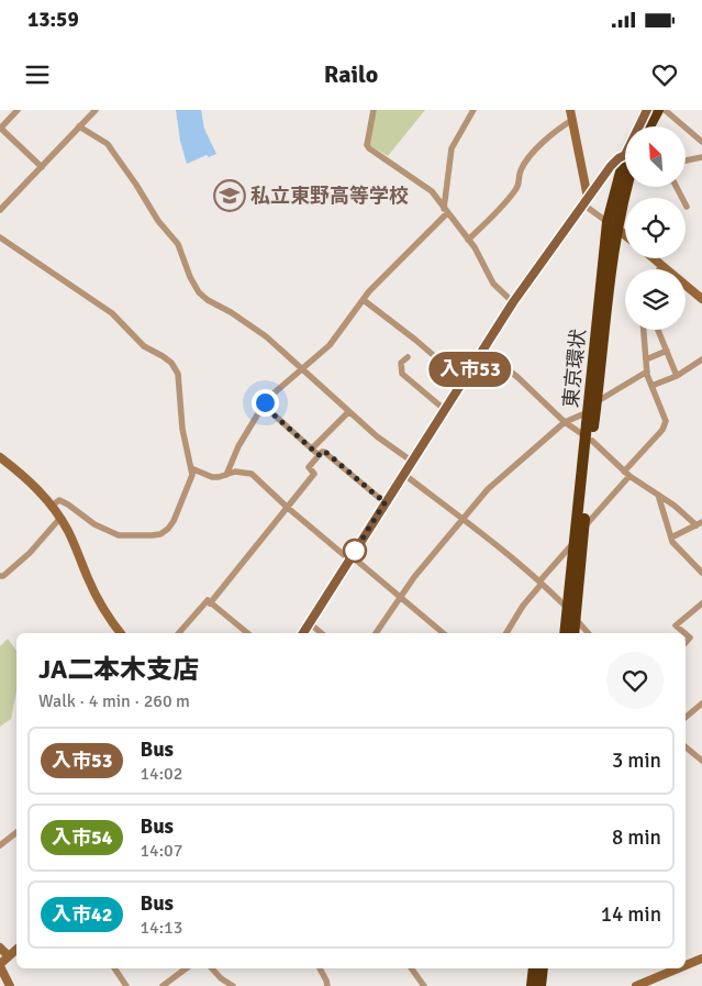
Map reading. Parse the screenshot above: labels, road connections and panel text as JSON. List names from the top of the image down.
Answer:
{
  "streets": {
    "highway": ["東京環状"]
  },
  "places": {
    "school or university": ["私立東野高等学校"]
  },
  "lines": ["bus line 入市53"],
  "north": "top left",
  "page": {
    "status": "13:59",
    "header": "Railo",
    "on_map": "入市53",
    "heading": ["JA二本木支店", "Walk · 4 min · 260 m"],
    "list": [
      {
        "mark": "入市53",
        "name": "Bus",
        "note": "14:02",
        "value": "3 min"
      },
      {
        "mark": "入市54",
        "name": "Bus",
        "note": "14:07",
        "value": "8 min"
      },
      {
        "mark": "入市42",
        "name": "Bus",
        "note": "14:13",
        "value": "14 min"
      }
    ]
  }
}
